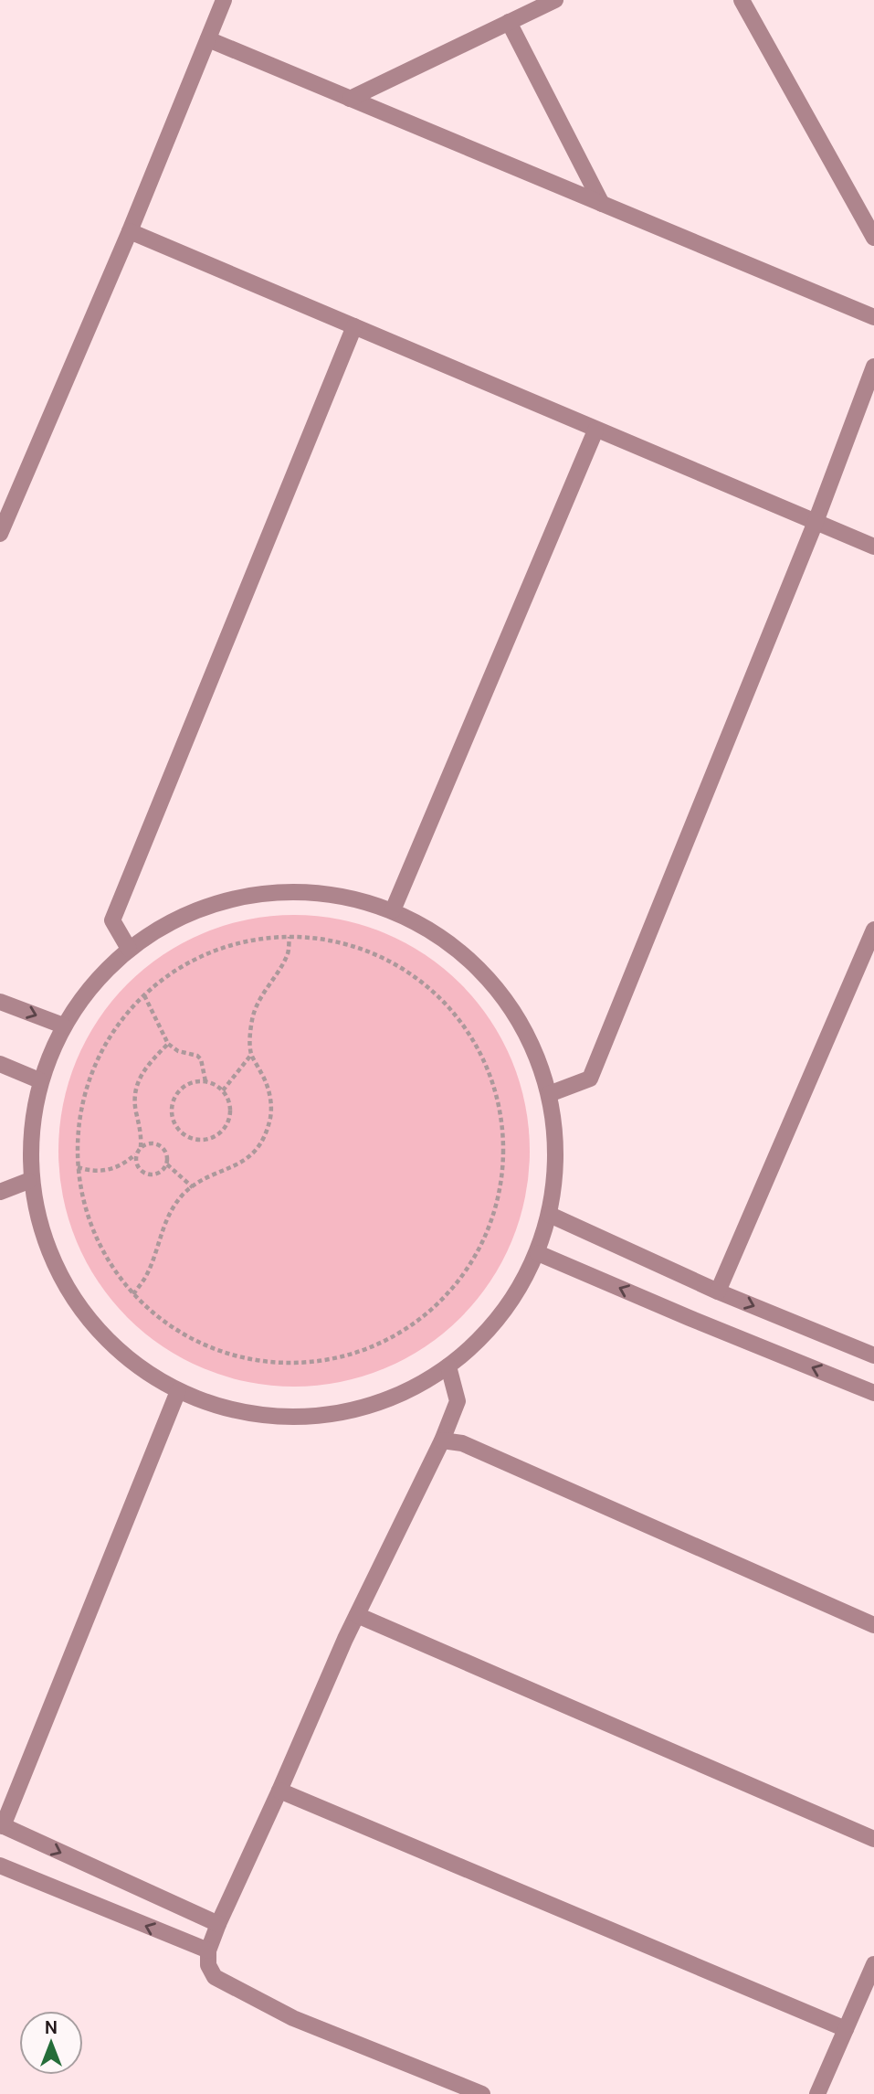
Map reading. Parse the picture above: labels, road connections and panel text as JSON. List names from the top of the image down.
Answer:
{
  "north": "top"
}
